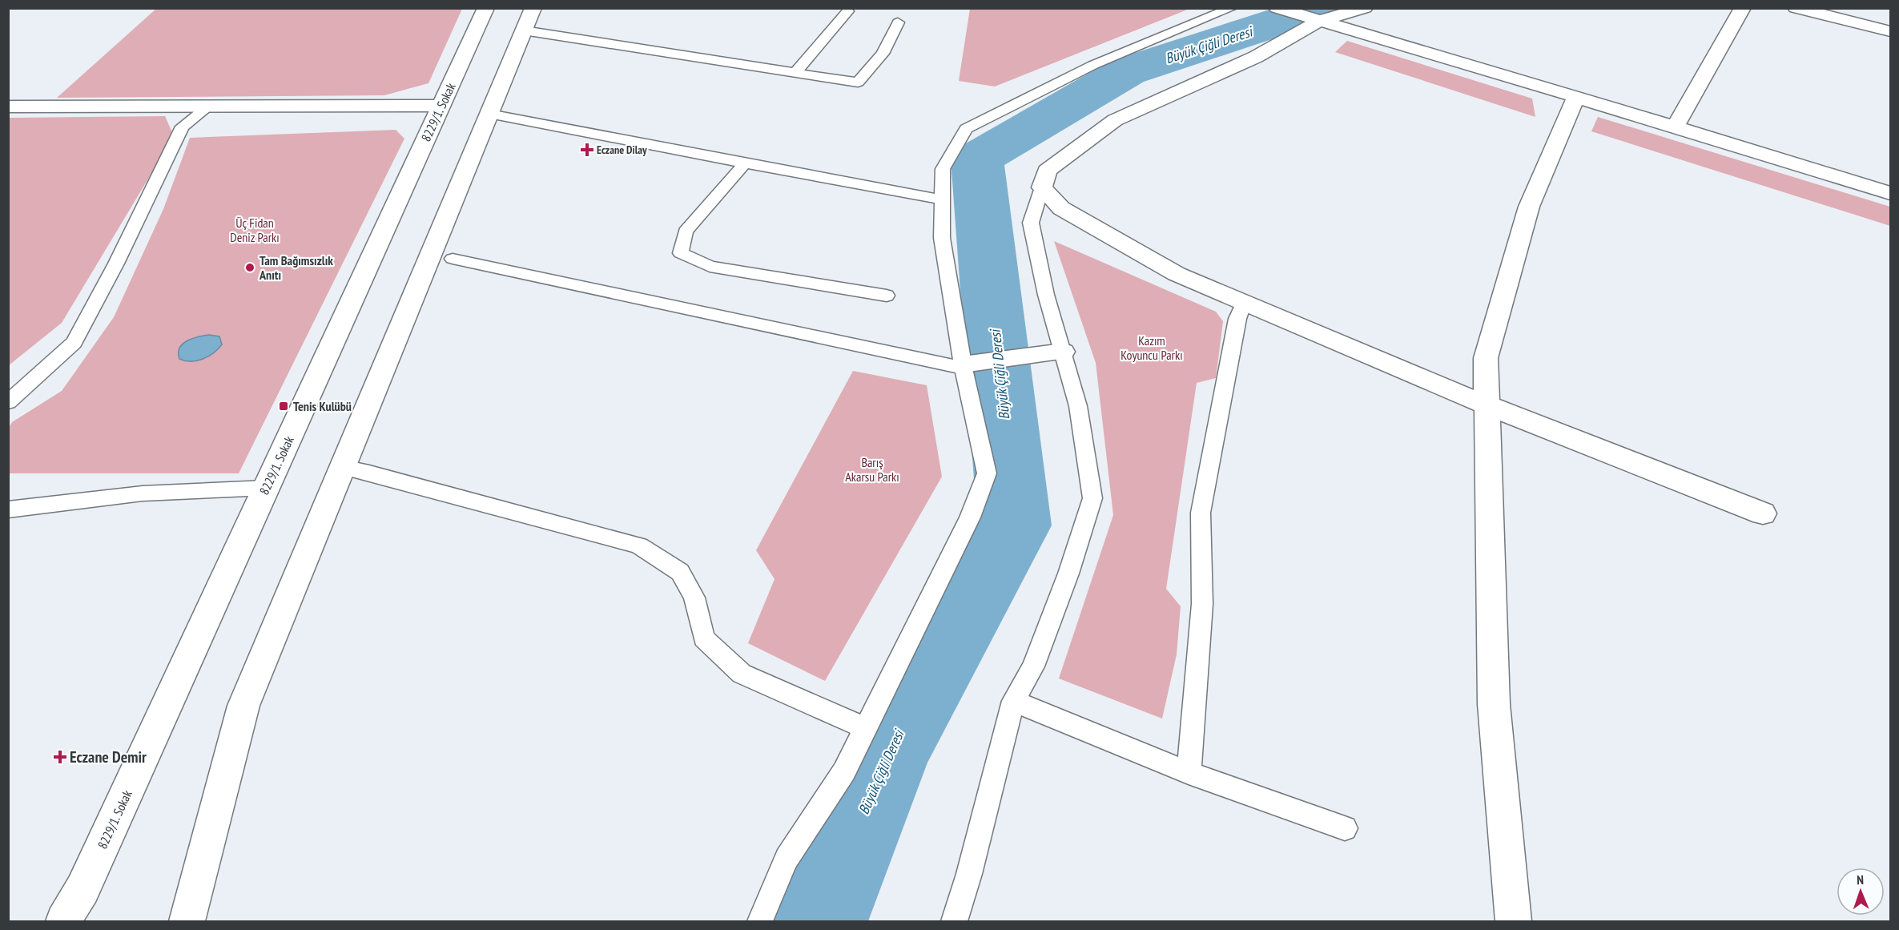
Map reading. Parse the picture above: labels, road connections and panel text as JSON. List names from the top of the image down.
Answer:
{
  "streets": {
    "street": ["8229/1. Sokak"]
  },
  "water": ["Büyük Çiğli Deresi"],
  "parks": ["Üç Fidan Deniz Parkı", "Kazım Koyuncu Parkı", "Barış Akarsu Parkı"],
  "places": {
    "health": ["Eczane Dilay", "Eczane Demir"],
    "other": ["Tam Bağımsızlık Anıtı"],
    "transit": ["Tenis Kulübü"]
  },
  "north": "top"
}
